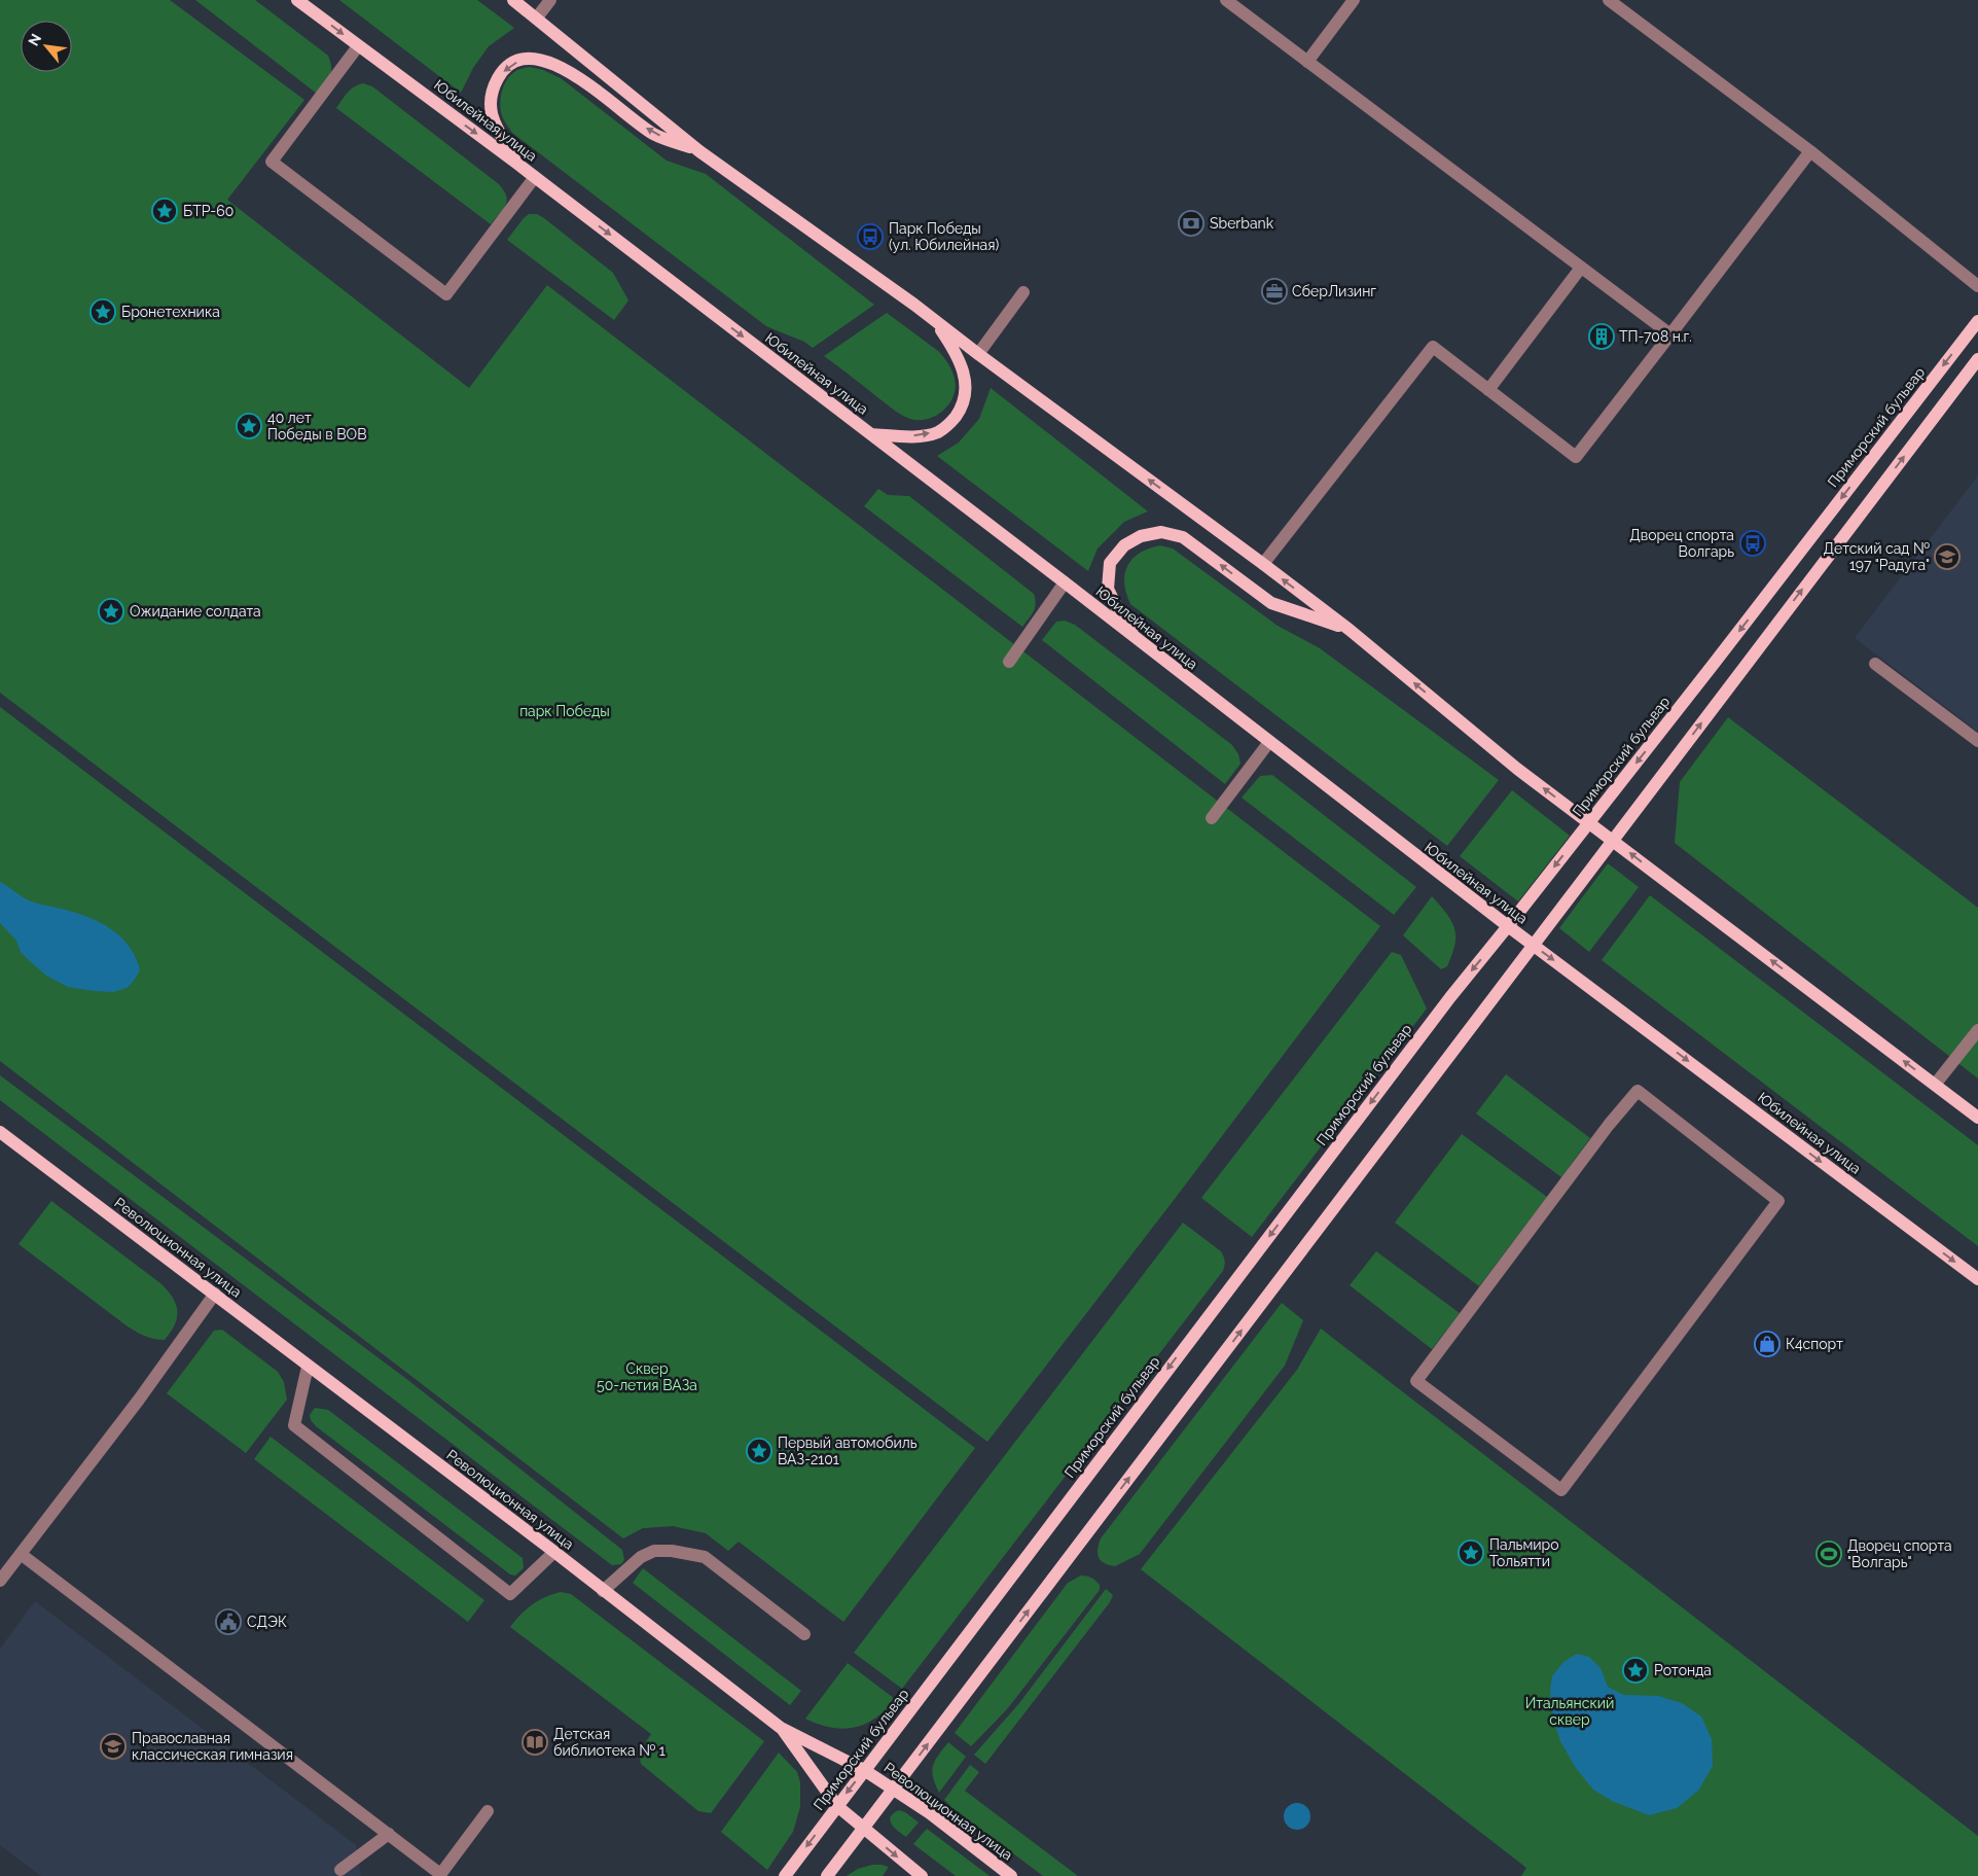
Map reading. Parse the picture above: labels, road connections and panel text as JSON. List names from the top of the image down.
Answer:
{
  "streets": {
    "main road": ["Юбилейная улица", "Приморский бульвар", "Революционная улица"]
  },
  "crossings": [
    ["Юбилейная улица", "Приморский бульвар"],
    ["Приморский бульвар", "Революционная улица"]
  ],
  "one_way": ["Юбилейная улица"],
  "parks": ["парк Победы", "Сквер 50-летия ВАЗа", "Итальянский сквер"],
  "places": {
    "place": [
      "БТР-60",
      "Бронетехника",
      "40 лет Победы в ВОВ",
      "Ожидание солдата",
      "Первый автомобиль ВАЗ-2101",
      "Пальмиро Тольятти",
      "Ротонда"
    ],
    "bank": ["Sberbank"],
    "bus stop": ["Парк Победы (ул. Юбилейная)", "Дворец спорта Волгарь"],
    "office": ["СберЛизинг"],
    "building": ["ТП-708 н.г."],
    "school or university": ["Детский сад № 197 \"Радуга\"", "Православная классическая гимназия"],
    "shop": ["К4спорт"],
    "sports": ["Дворец спорта \"Волгарь\""],
    "public building": ["СДЭК"],
    "library": ["Детская библиотека № 1"]
  },
  "north": "top left"
}
